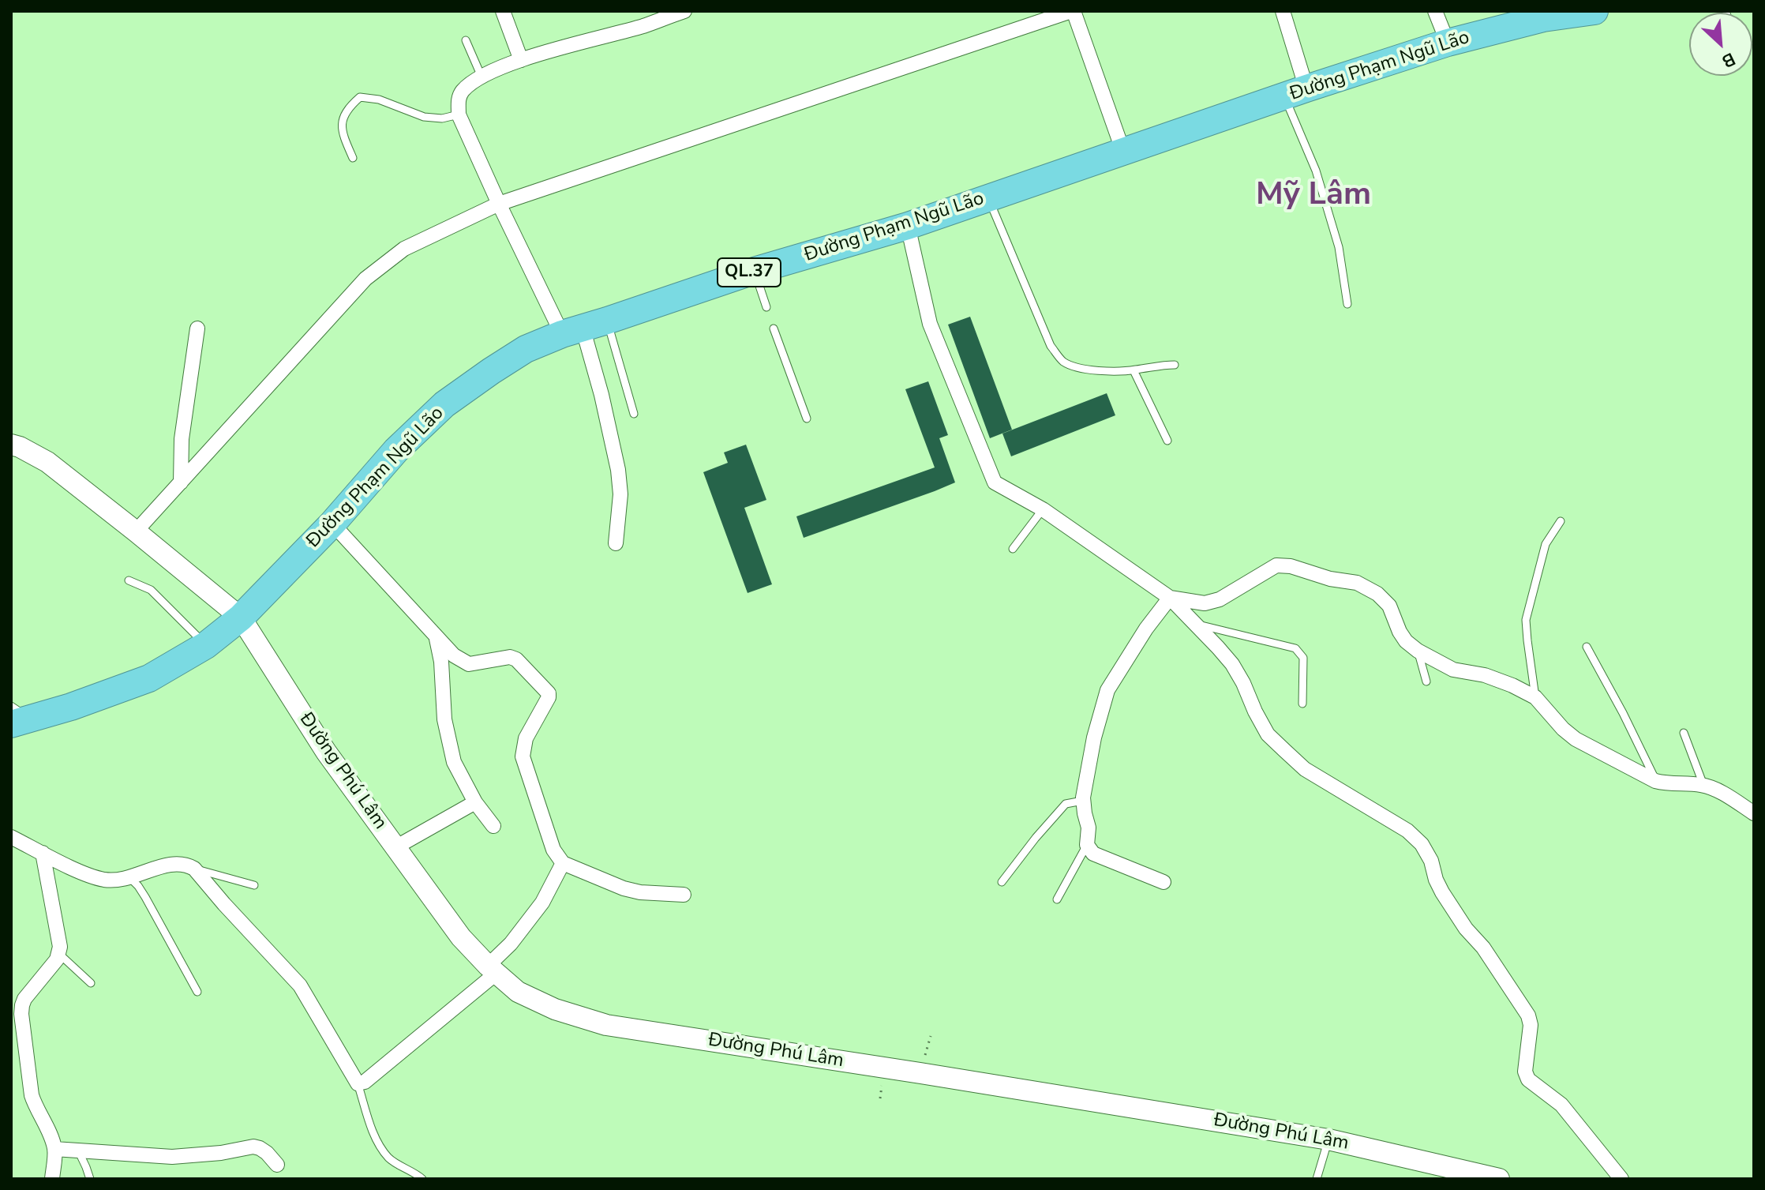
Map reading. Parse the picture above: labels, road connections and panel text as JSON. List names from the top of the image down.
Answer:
{
  "streets": {
    "highway": ["Đường Phạm Ngũ Lão", "QL.37"],
    "main road": ["Đường Phú Lâm"]
  },
  "crossings": [
    ["Đường Phạm Ngũ Lão", "Đường Phú Lâm"]
  ],
  "districts": ["Mỹ Lâm"],
  "north": "bottom right"
}
